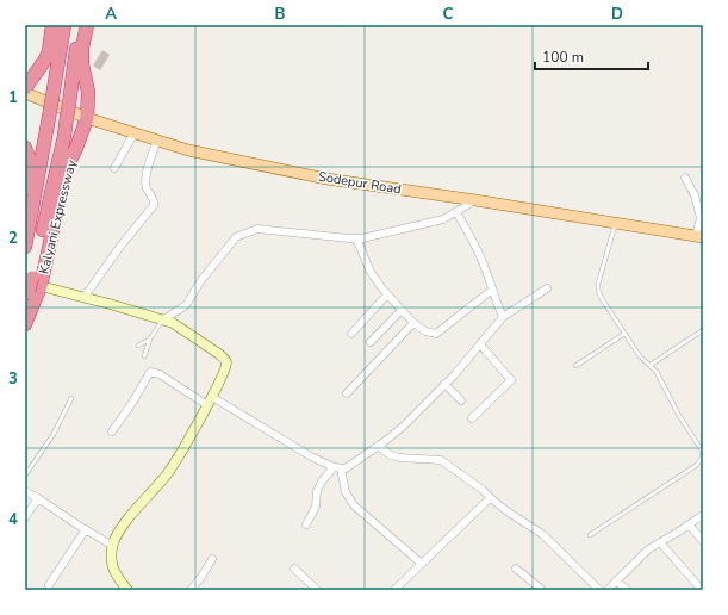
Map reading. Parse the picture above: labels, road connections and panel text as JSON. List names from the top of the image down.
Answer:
{
  "streets": {
    "highway": ["Kalyani Expressway"],
    "main road": ["Sodepur Road"]
  },
  "crossings": [
    ["Sodepur Road", "Kalyani Expressway"]
  ],
  "scale_bar": "100 m",
  "grid": {
    "columns": [
      "A",
      "B",
      "C",
      "D"
    ],
    "rows": [
      "1",
      "2",
      "3",
      "4"
    ]
  }
}
